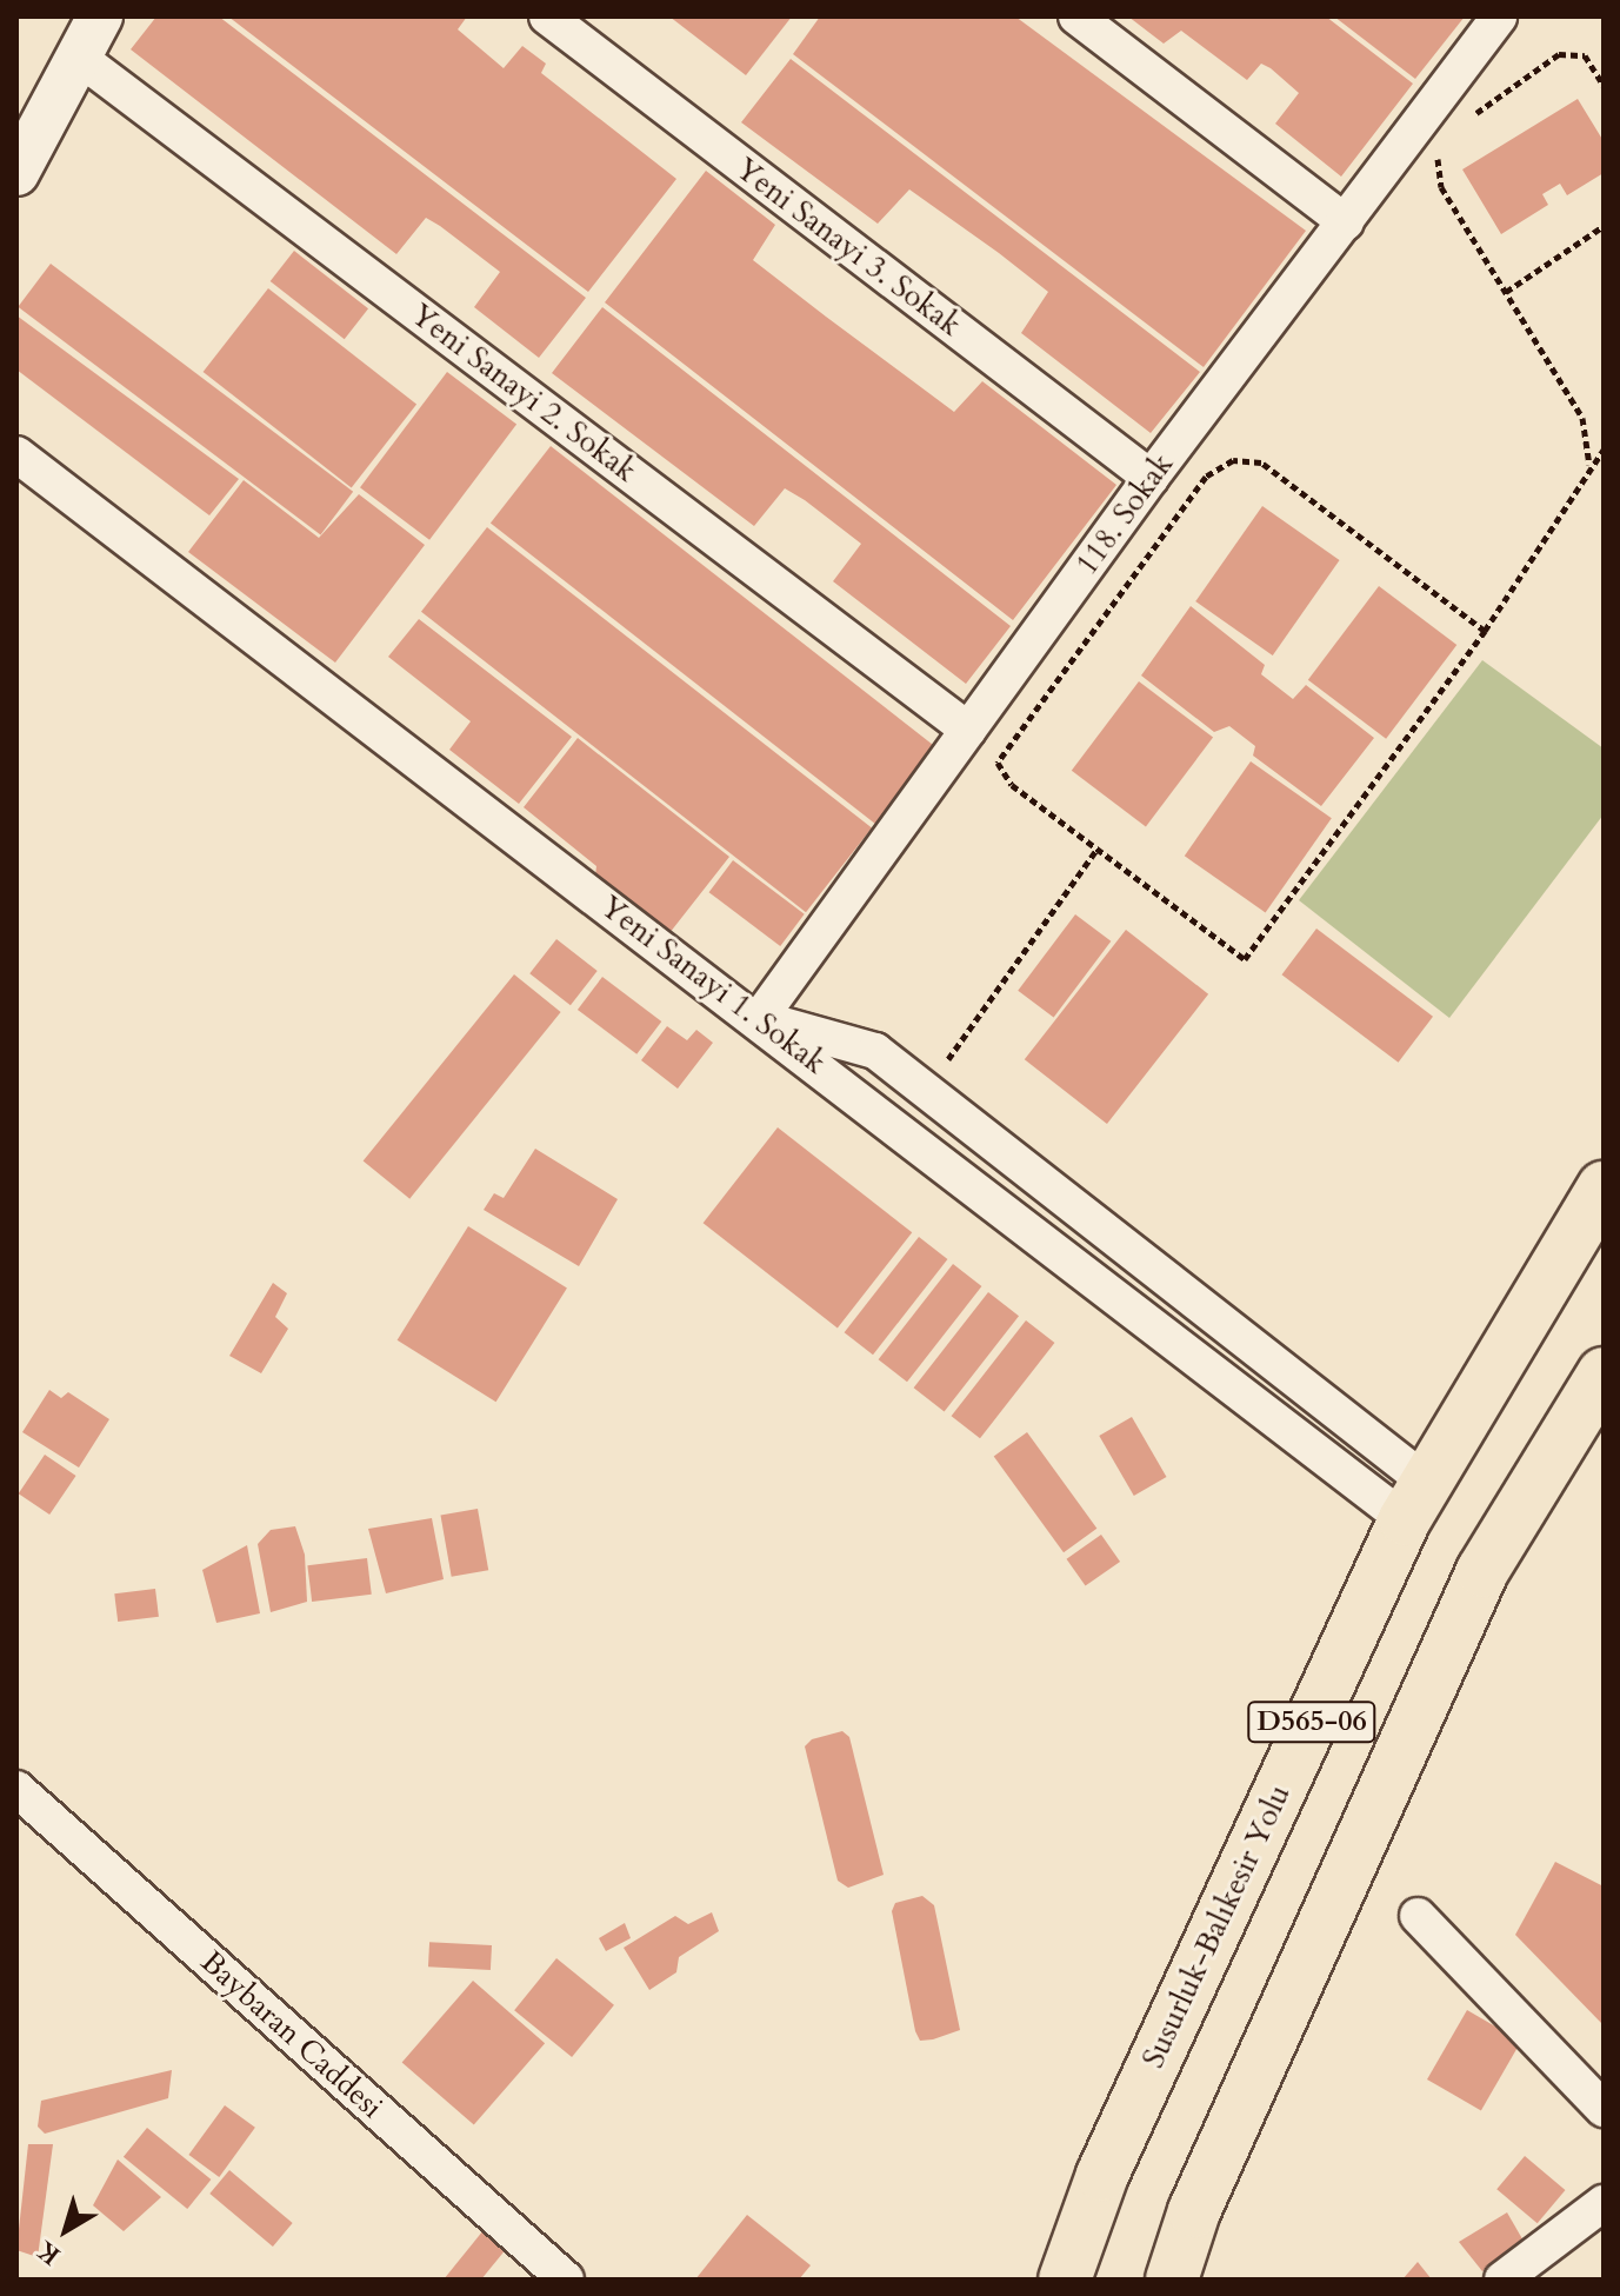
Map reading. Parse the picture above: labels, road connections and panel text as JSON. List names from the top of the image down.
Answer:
{
  "streets": {
    "highway": ["D565-06", "Susurluk-Balıkesir Yolu"],
    "street": [
      "Yeni Sanayi 3. Sokak",
      "Yeni Sanayi 2. Sokak",
      "118. Sokak",
      "Yeni Sanayi 1. Sokak",
      "Baybaran Caddesi"
    ]
  },
  "crossings": [
    ["Yeni Sanayi 3. Sokak", "118. Sokak"],
    ["Yeni Sanayi 2. Sokak", "118. Sokak"],
    ["118. Sokak", "Yeni Sanayi 1. Sokak"],
    ["Yeni Sanayi 1. Sokak", "Susurluk-Balıkesir Yolu"]
  ],
  "north": "bottom left"
}
